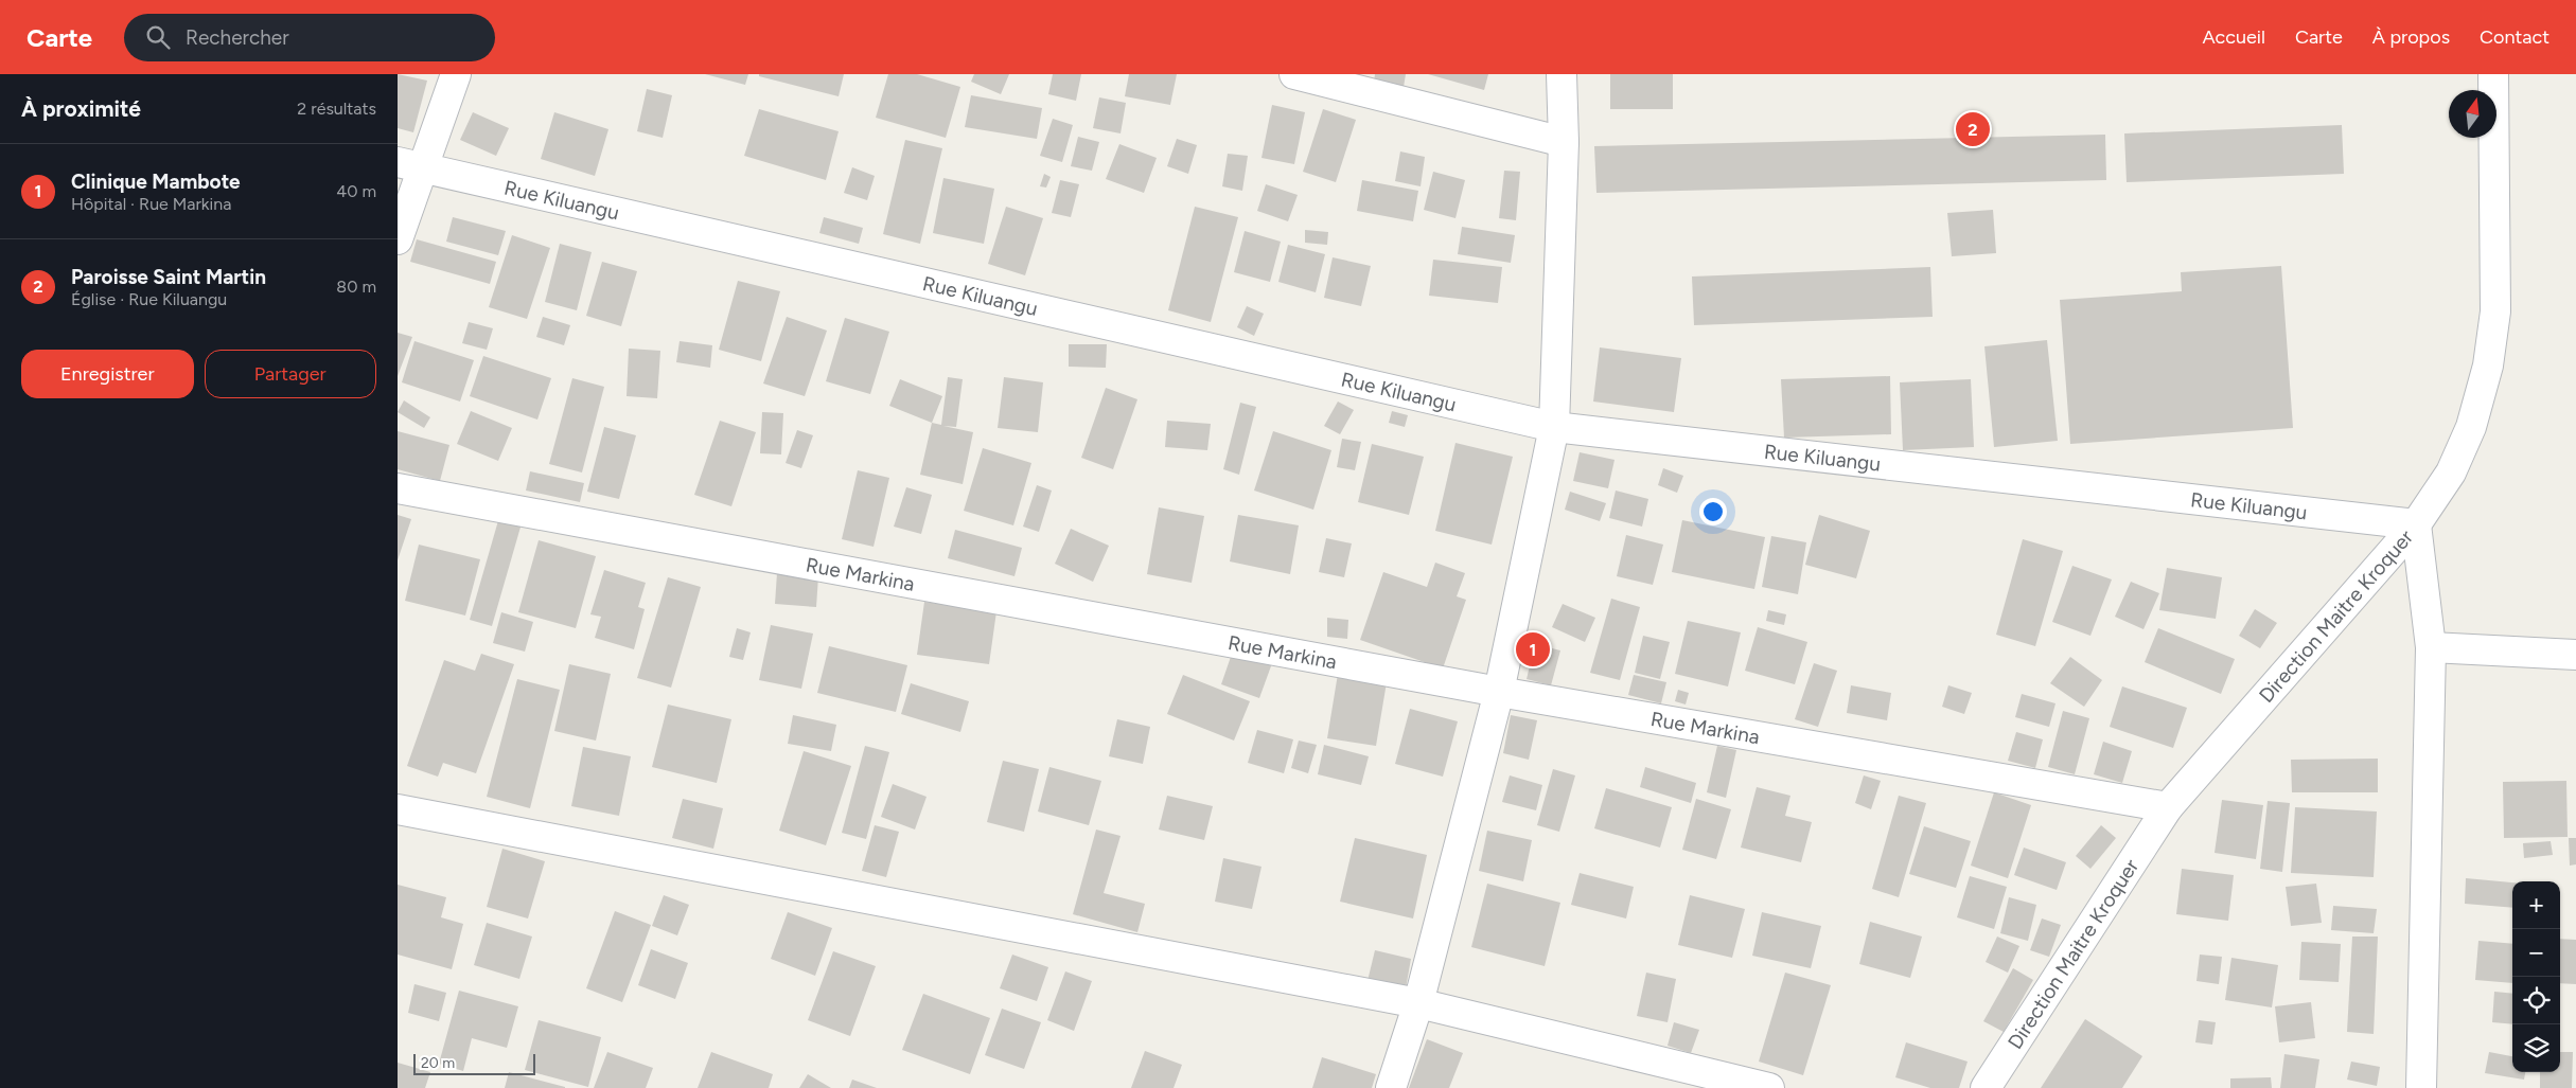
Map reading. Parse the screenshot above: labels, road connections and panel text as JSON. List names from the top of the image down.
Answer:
{
  "streets": {
    "street": ["Rue Kiluangu", "Rue Markina", "Direction Maitre Kroquer"]
  },
  "crossings": [
    ["Rue Kiluangu", "Direction Maitre Kroquer"],
    ["Rue Markina", "Direction Maitre Kroquer"]
  ],
  "scale_bar": "20 m",
  "north": "top",
  "page": {
    "header": "Carte",
    "search": "Rechercher",
    "nav": [
      "Accueil",
      "Carte",
      "À propos",
      "Contact"
    ],
    "heading": ["À proximité", "2 résultats"],
    "pins": ["2", "1"],
    "list": [
      {
        "mark": "1",
        "name": "Clinique Mambote",
        "note": "Hôpital · Rue Markina",
        "value": "40 m"
      },
      {
        "mark": "2",
        "name": "Paroisse Saint Martin",
        "note": "Église · Rue Kiluangu",
        "value": "80 m"
      }
    ],
    "buttons": ["Enregistrer", "Partager"],
    "map_buttons": ["+", "−"],
    "scale": "20 m"
  }
}
